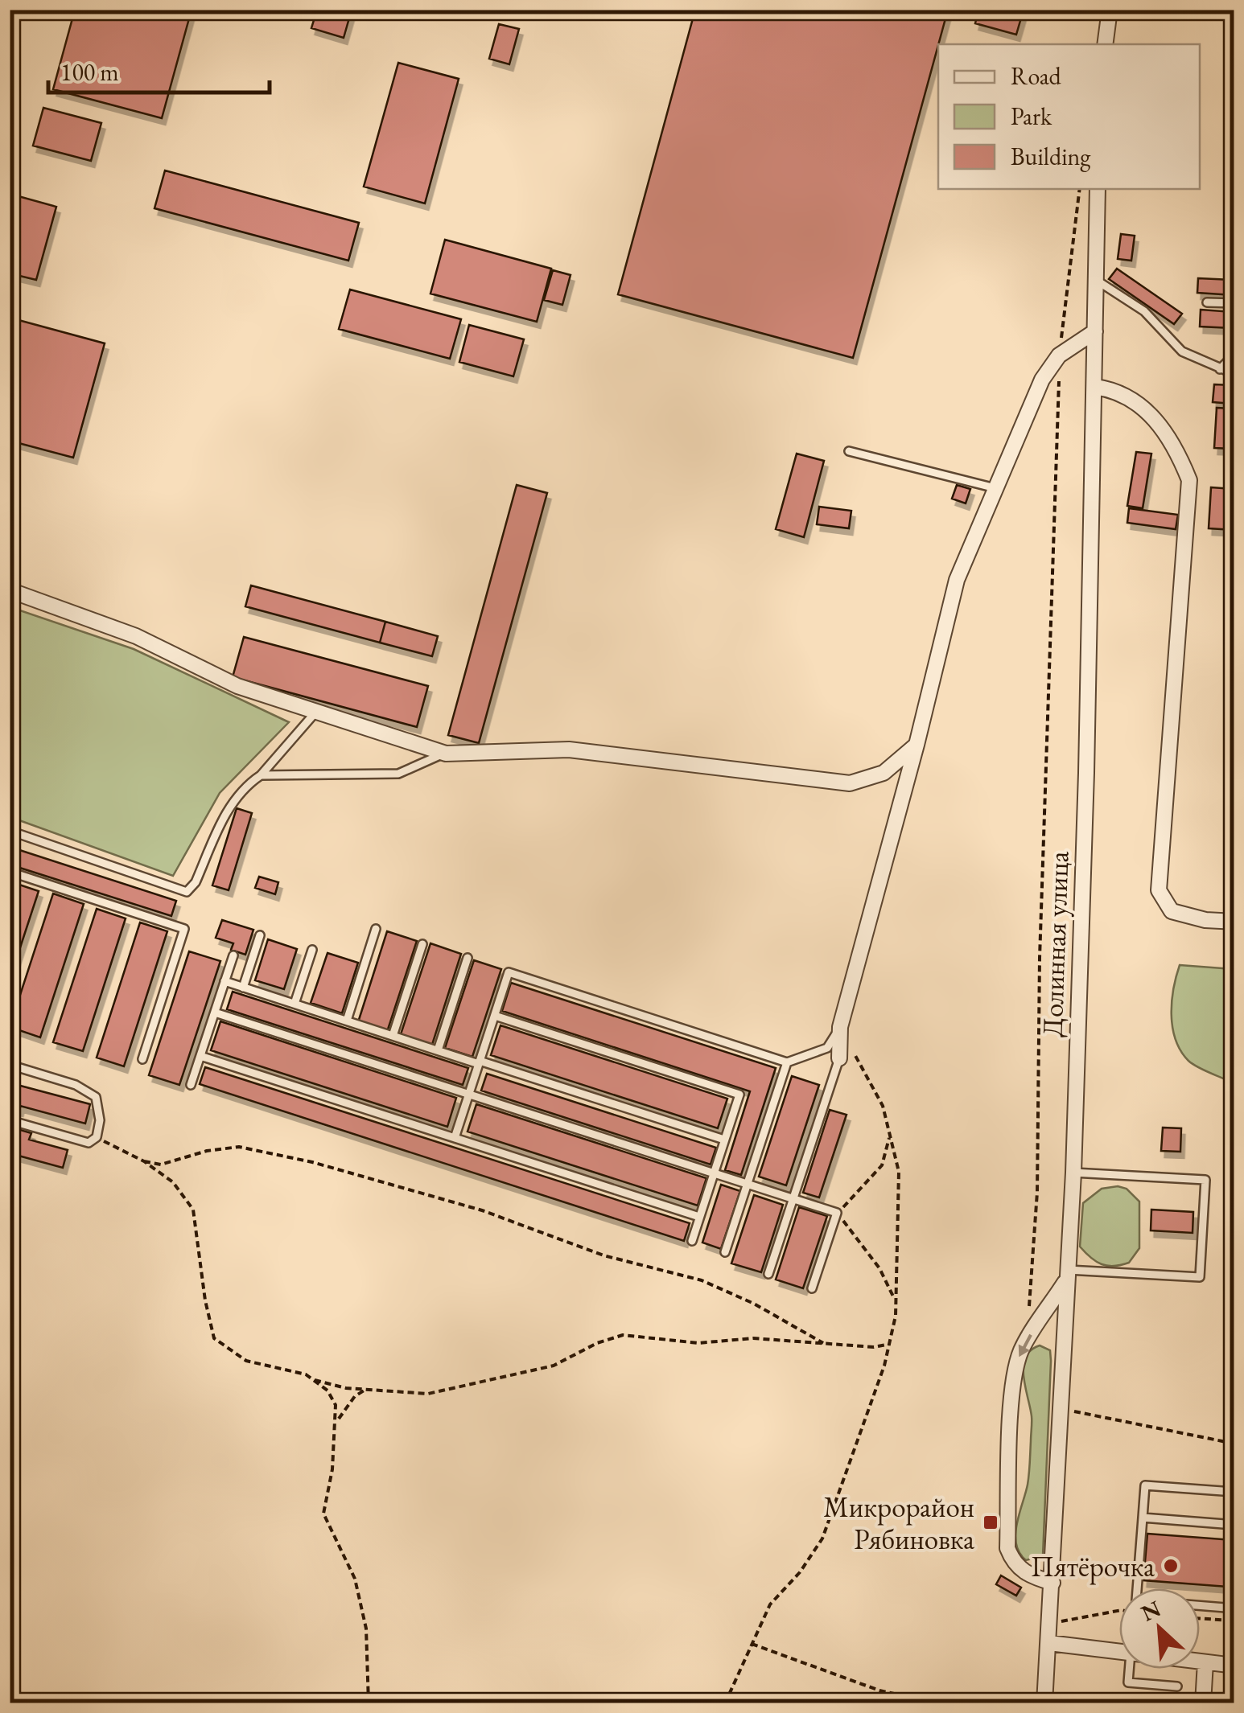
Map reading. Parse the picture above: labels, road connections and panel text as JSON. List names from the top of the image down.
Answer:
{
  "streets": {
    "street": ["Долинная улица"]
  },
  "places": {
    "transit": ["Микрорайон Рябиновка"],
    "other": ["Пятёрочка"]
  },
  "legend": ["Road", "Park", "Building"],
  "scale_bar": "100 m",
  "north": "top left"
}
